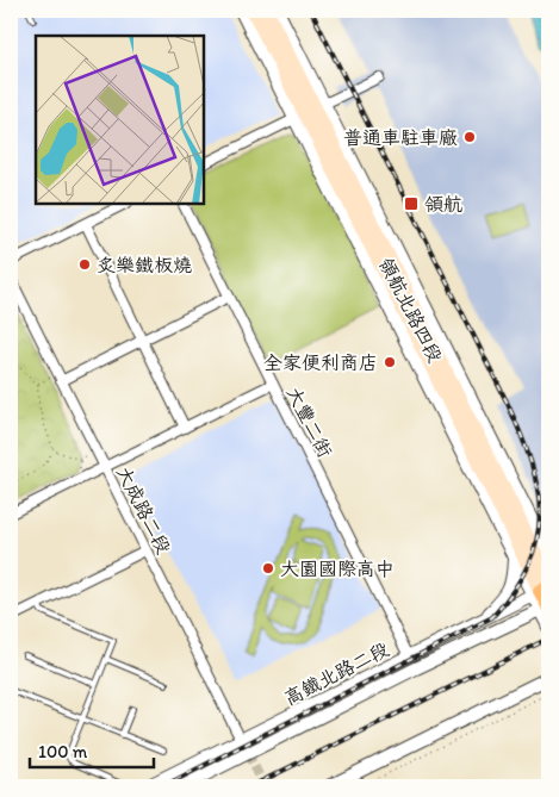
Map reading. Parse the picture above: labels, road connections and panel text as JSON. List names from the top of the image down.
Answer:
{
  "streets": {
    "main road": ["領航北路四段"],
    "street": ["大豐二街", "大成路二段", "高鐵北路二段"]
  },
  "crossings": [
    ["領航北路四段", "高鐵北路二段"],
    ["大豐二街", "高鐵北路二段"],
    ["大成路二段", "高鐵北路二段"]
  ],
  "places": {
    "other": [
      "普通車駐車廠",
      "炙樂鐵板燒",
      "全家便利商店",
      "大園國際高中"
    ],
    "transit": ["領航"]
  },
  "scale_bar": "100 m"
}
